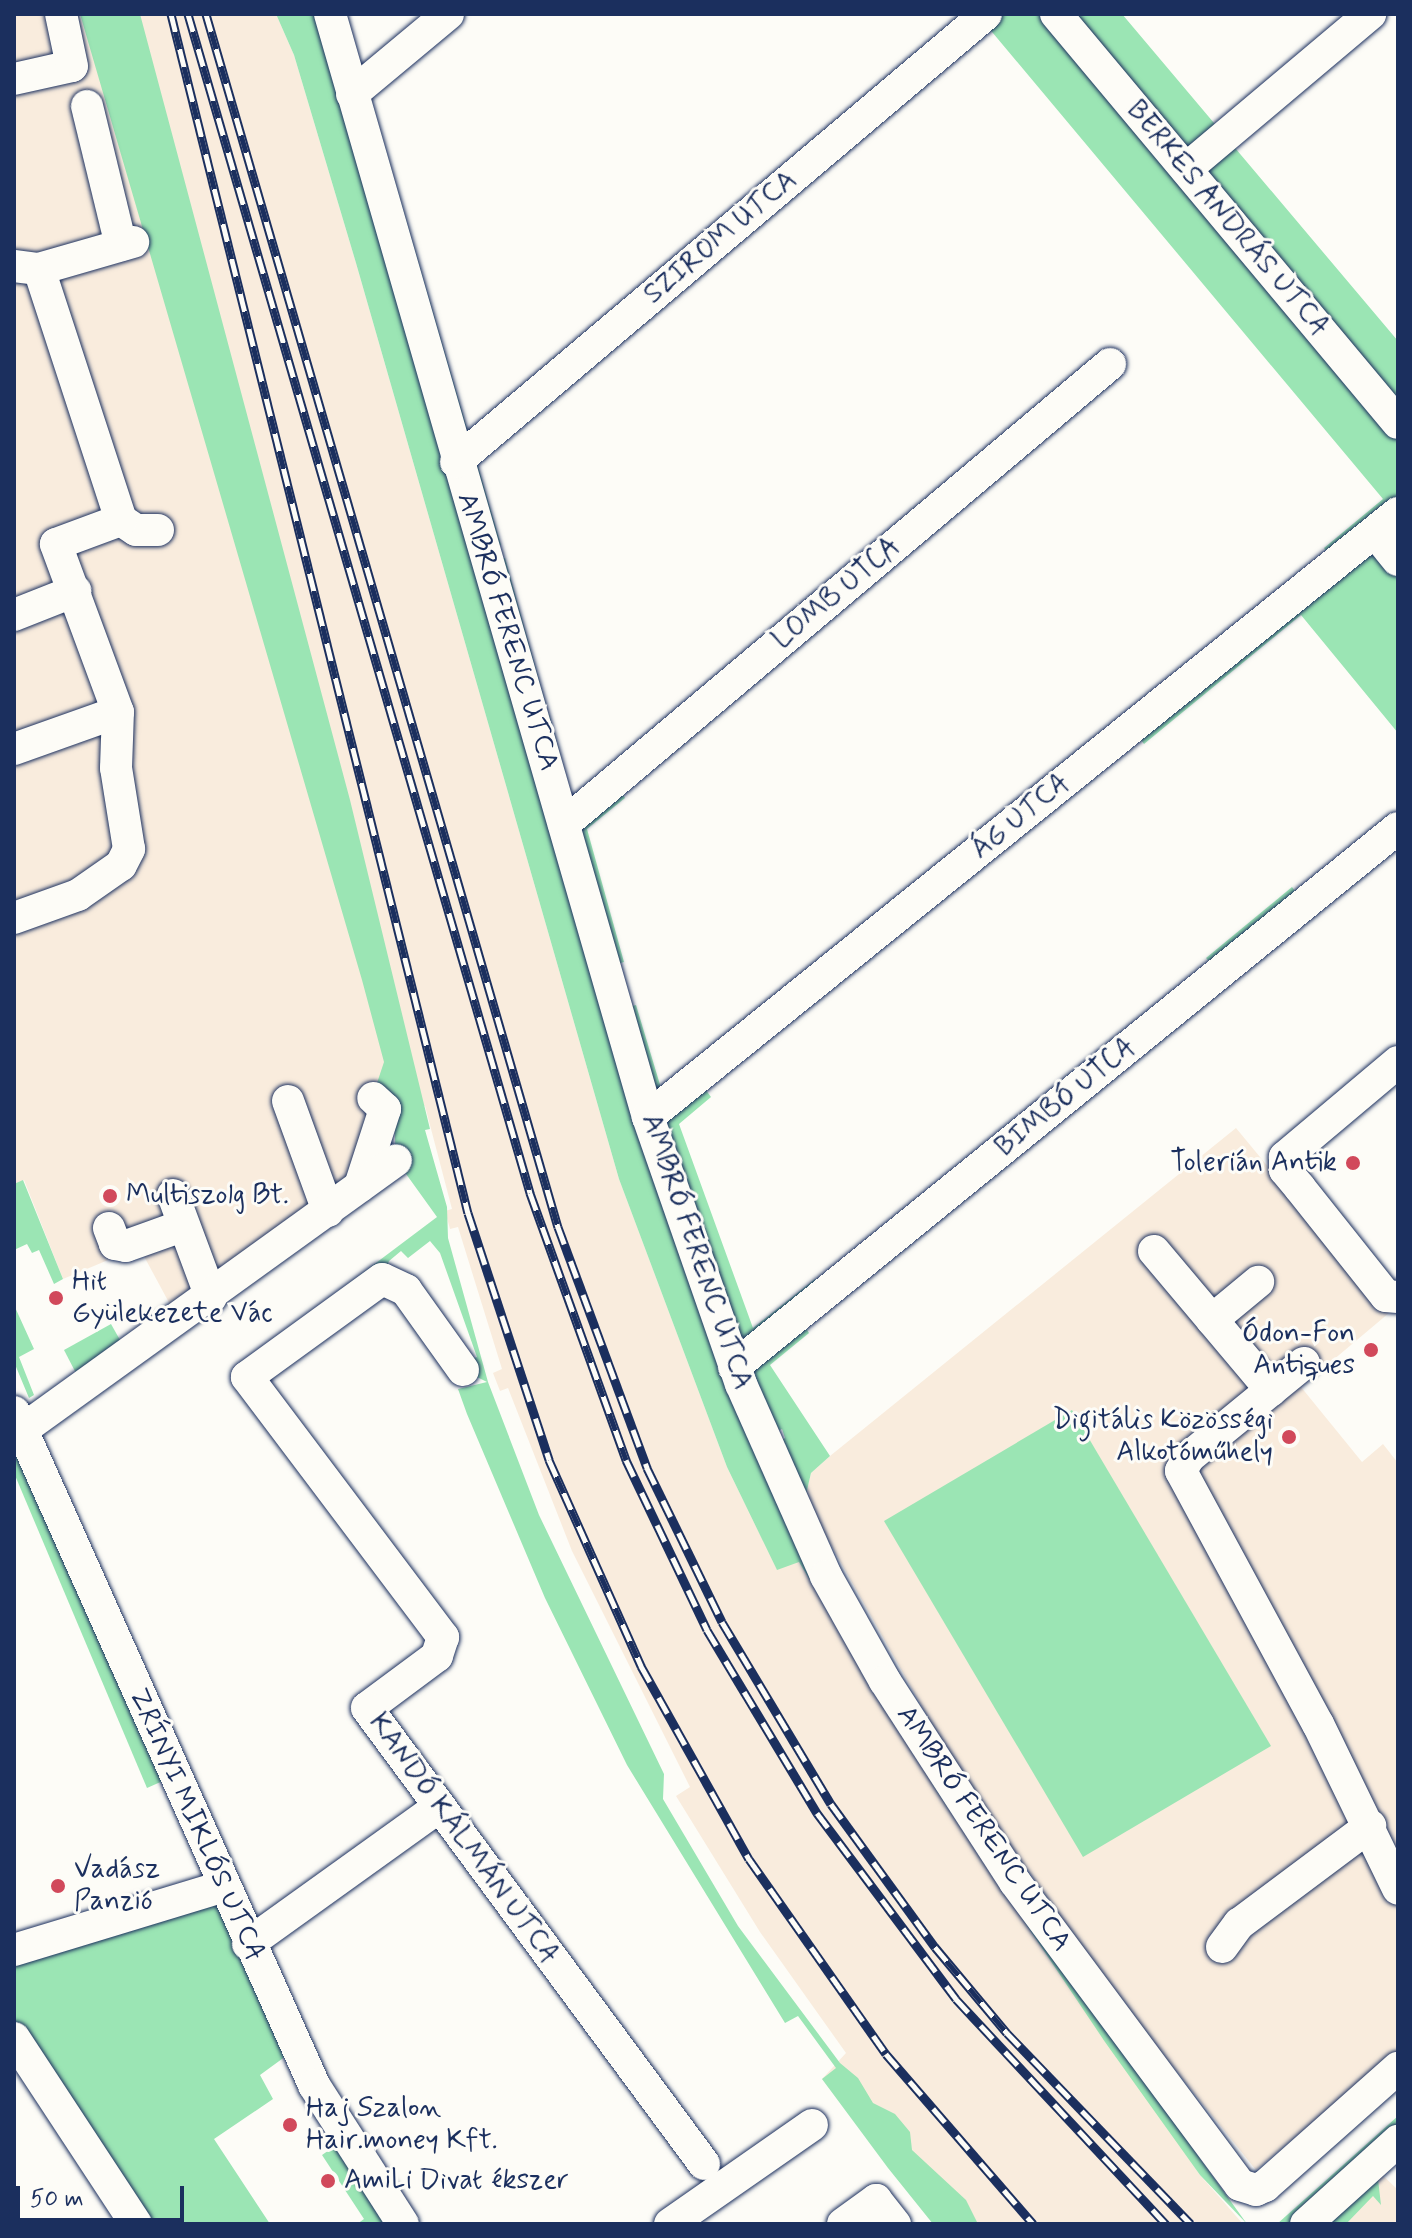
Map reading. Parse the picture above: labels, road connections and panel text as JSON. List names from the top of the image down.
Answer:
{
  "streets": {
    "street": [
      "BERKES ANDRÁS UTCA",
      "SZIROM UTCA",
      "LOMB UTCA",
      "AMBRÓ FERENC UTCA",
      "ÁG UTCA",
      "BIMBÓ UTCA",
      "ZRÍNYI MIKLÓS UTCA",
      "KANDÓ KÁLMÁN UTCA"
    ]
  },
  "crossings": [
    ["SZIROM UTCA", "AMBRÓ FERENC UTCA"],
    ["LOMB UTCA", "AMBRÓ FERENC UTCA"],
    ["AMBRÓ FERENC UTCA", "ÁG UTCA"],
    ["AMBRÓ FERENC UTCA", "BIMBÓ UTCA"]
  ],
  "places": [
    "Tolerián Antik",
    "Multiszolg Bt.",
    "Hit Gyülekezete Vác",
    "Ódon-Fon Antiques",
    "Digitális Közösségi Alkotóműhely",
    "Vadász Panzió",
    "Haj Szalon Hair.money Kft.",
    "AmiLi Divat ékszer"
  ],
  "scale_bar": "50 m"
}
